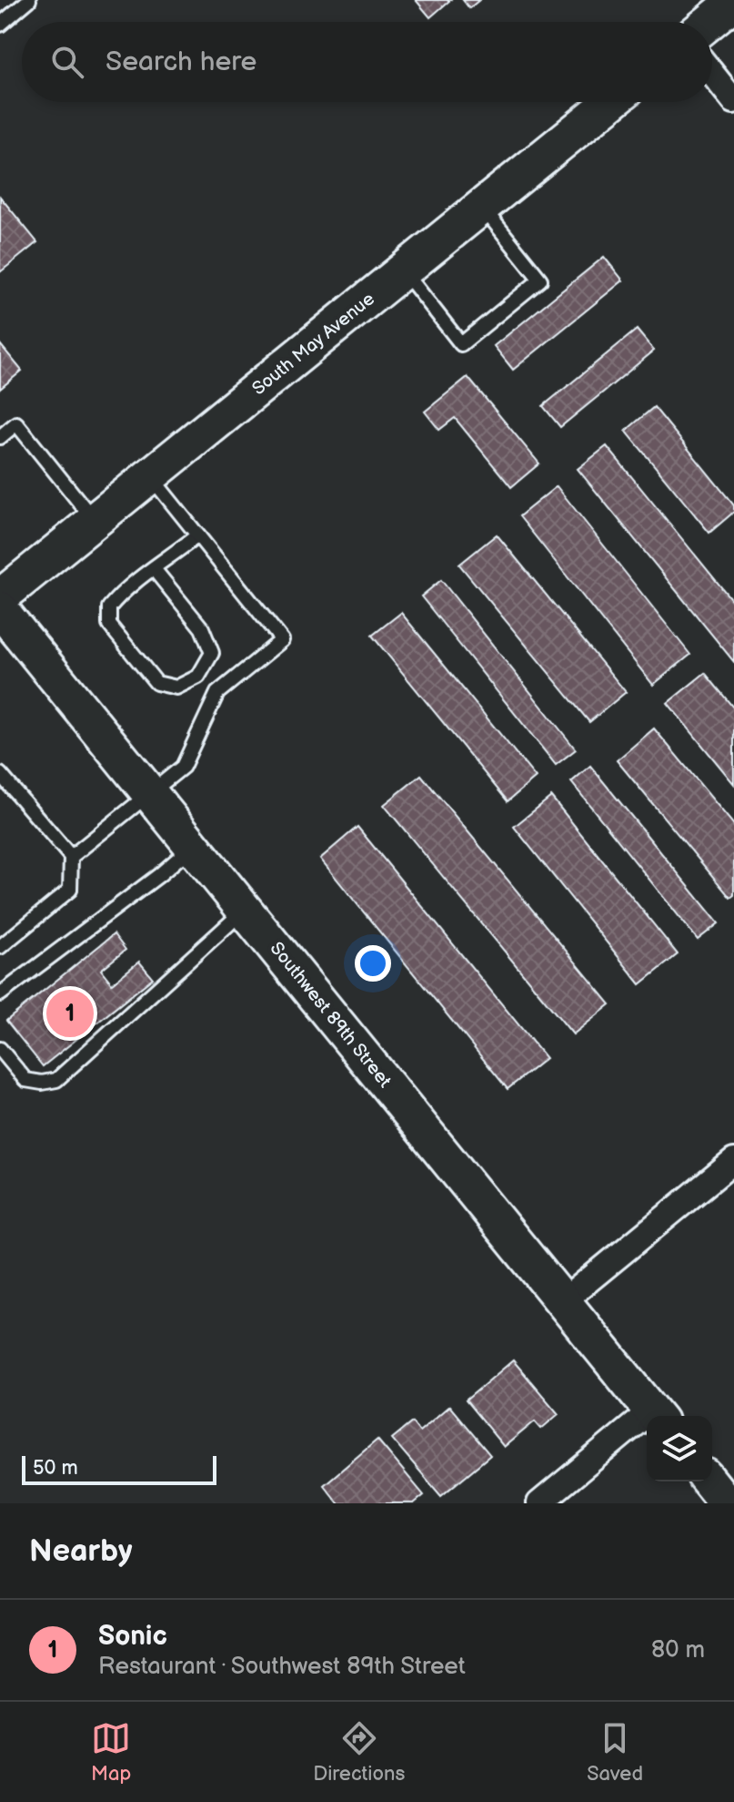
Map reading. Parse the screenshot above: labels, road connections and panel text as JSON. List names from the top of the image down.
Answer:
{
  "streets": {
    "main road": ["South May Avenue", "Southwest 89th Street"]
  },
  "scale_bar": "50 m",
  "page": {
    "search": "Search here",
    "pins": "1",
    "scale": "50 m",
    "heading": "Nearby",
    "list": [
      {
        "mark": "1",
        "name": "Sonic",
        "note": "Restaurant · Southwest 89th Street",
        "value": "80 m"
      }
    ],
    "nav": ["Map", "Directions", "Saved"]
  }
}
